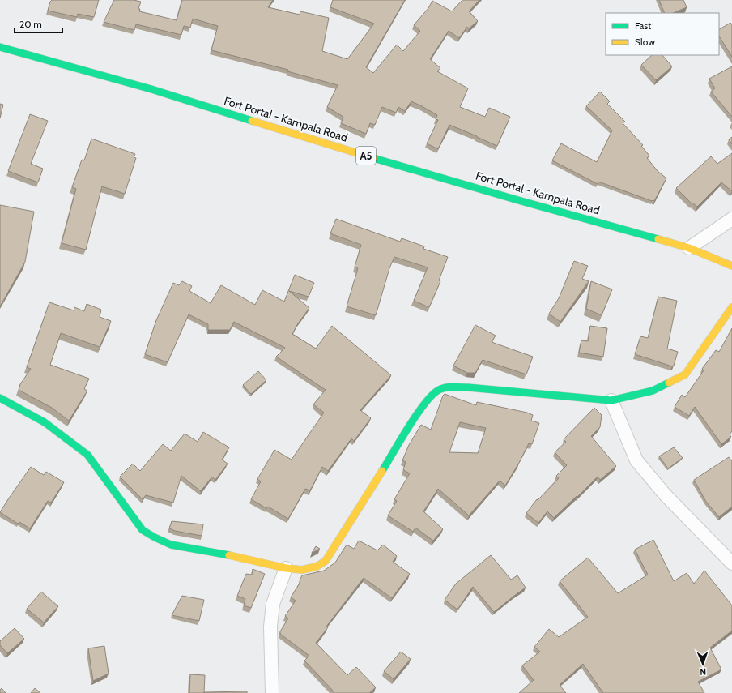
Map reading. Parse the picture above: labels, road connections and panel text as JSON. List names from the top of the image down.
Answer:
{
  "streets": {
    "street": ["Fort Portal - Kampala Road", "A5"]
  },
  "legend": ["Fast", "Slow"],
  "scale_bar": "20 m",
  "north": "bottom"
}
